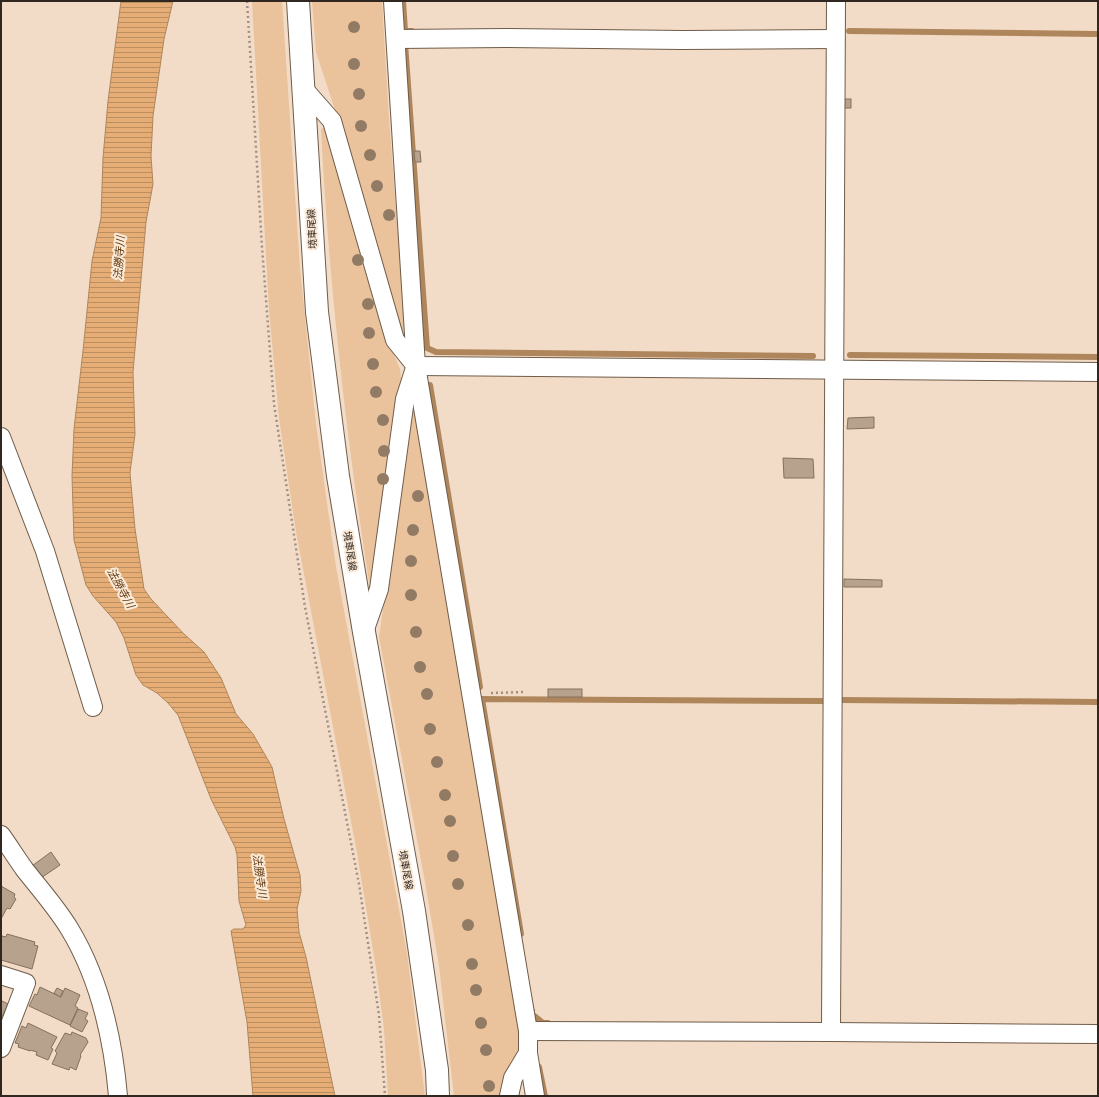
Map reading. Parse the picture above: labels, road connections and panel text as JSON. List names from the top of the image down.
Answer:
{
  "streets": {
    "main road": ["境車尾線"]
  },
  "water": ["法勝寺川"]
}
